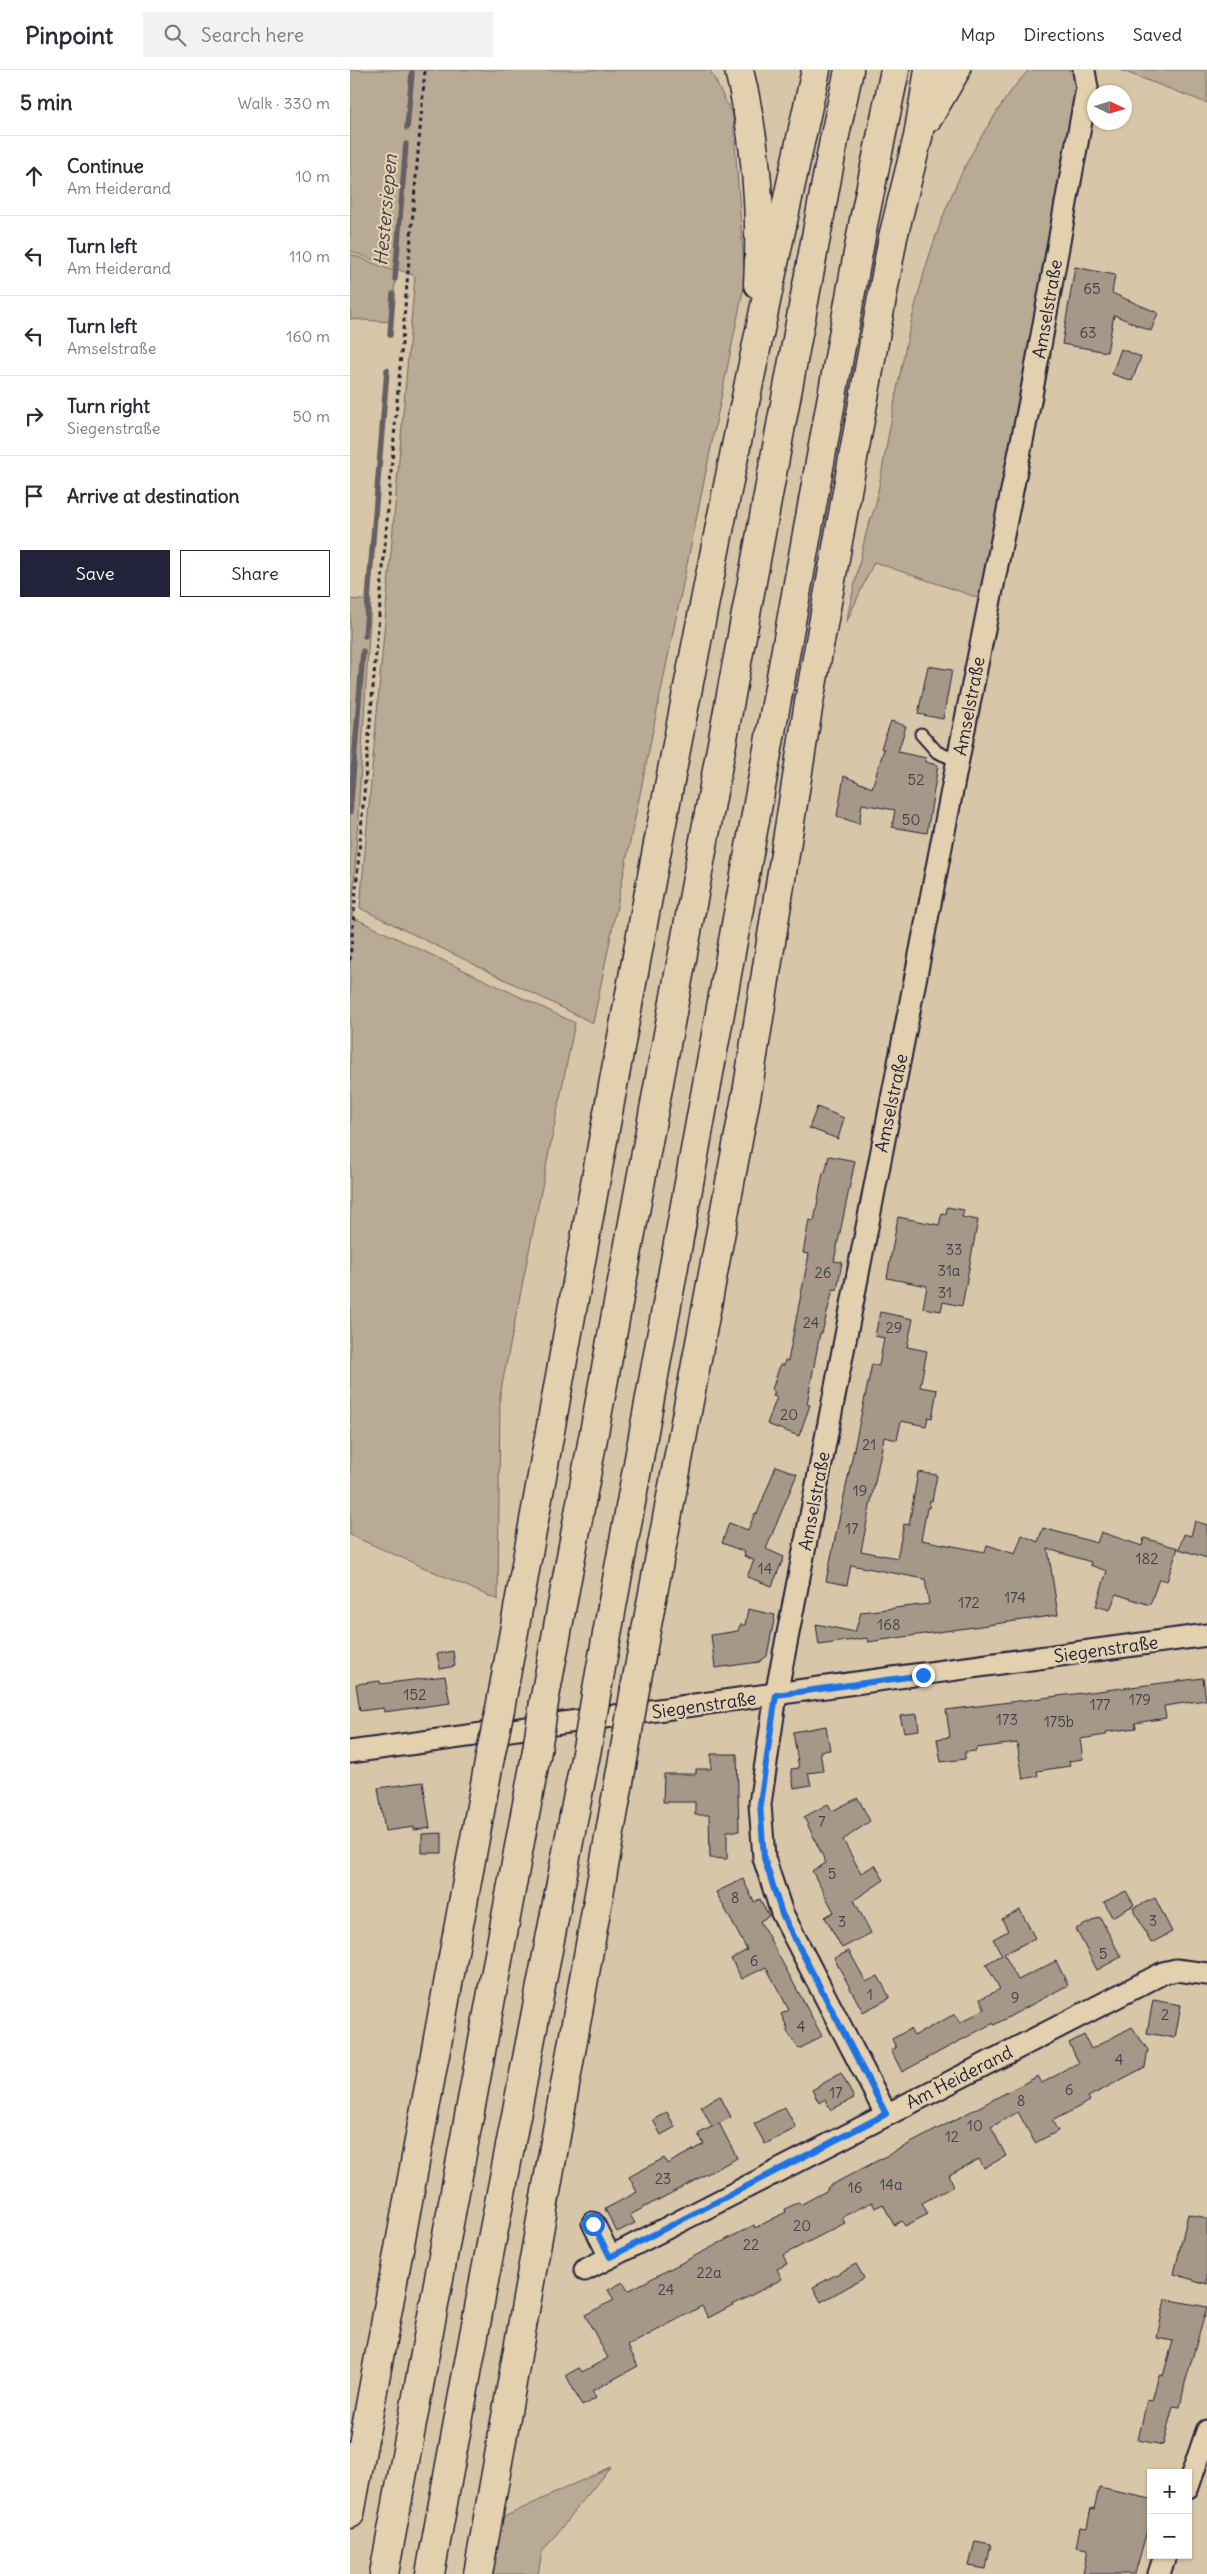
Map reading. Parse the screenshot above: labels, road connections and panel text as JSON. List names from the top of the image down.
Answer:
{
  "streets": {
    "street": ["Amselstraße", "Siegenstraße", "Am Heiderand"]
  },
  "crossings": [
    ["Amselstraße", "Siegenstraße"],
    ["Amselstraße", "Am Heiderand"]
  ],
  "water": ["Hestersiepen"],
  "house_numbers": [
    "65",
    "63",
    "52",
    "50",
    "33",
    "31a",
    "26",
    "31",
    "24",
    "29",
    "20",
    "21",
    "19",
    "17",
    "182",
    "14",
    "174",
    "172",
    "168",
    "152",
    "179",
    "177",
    "173",
    "175b",
    "7",
    "5",
    "8",
    "3",
    "3",
    "5",
    "6",
    "1",
    "9",
    "2",
    "4",
    "4",
    "6",
    "17",
    "8",
    "10",
    "12",
    "23",
    "14a",
    "16",
    "20",
    "22",
    "22a",
    "24"
  ],
  "north": "right",
  "page": {
    "header": "Pinpoint",
    "search": "Search here",
    "nav": ["Map", "Directions", "Saved"],
    "heading": ["5 min", "Walk · 330 m"],
    "list": [
      ["Continue", "Am Heiderand", "10 m"],
      ["Turn left", "Am Heiderand", "110 m"],
      ["Turn left", "Amselstraße", "160 m"],
      ["Turn right", "Siegenstraße", "50 m"],
      "Arrive at destination"
    ],
    "buttons": ["Save", "Share"],
    "map_buttons": ["+", "−"]
  }
}
